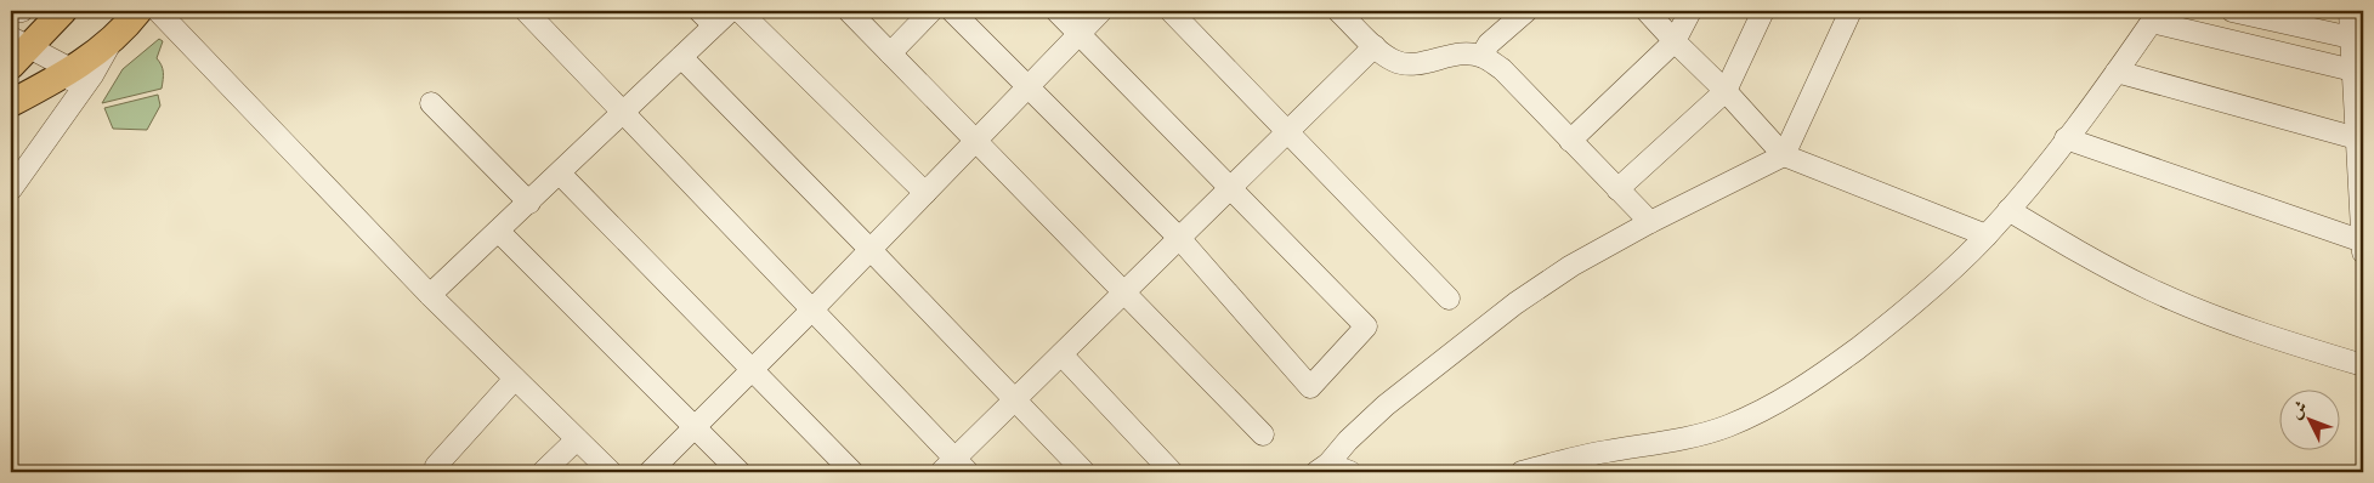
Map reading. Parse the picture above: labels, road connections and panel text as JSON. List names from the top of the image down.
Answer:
{
  "north": "top left"
}
